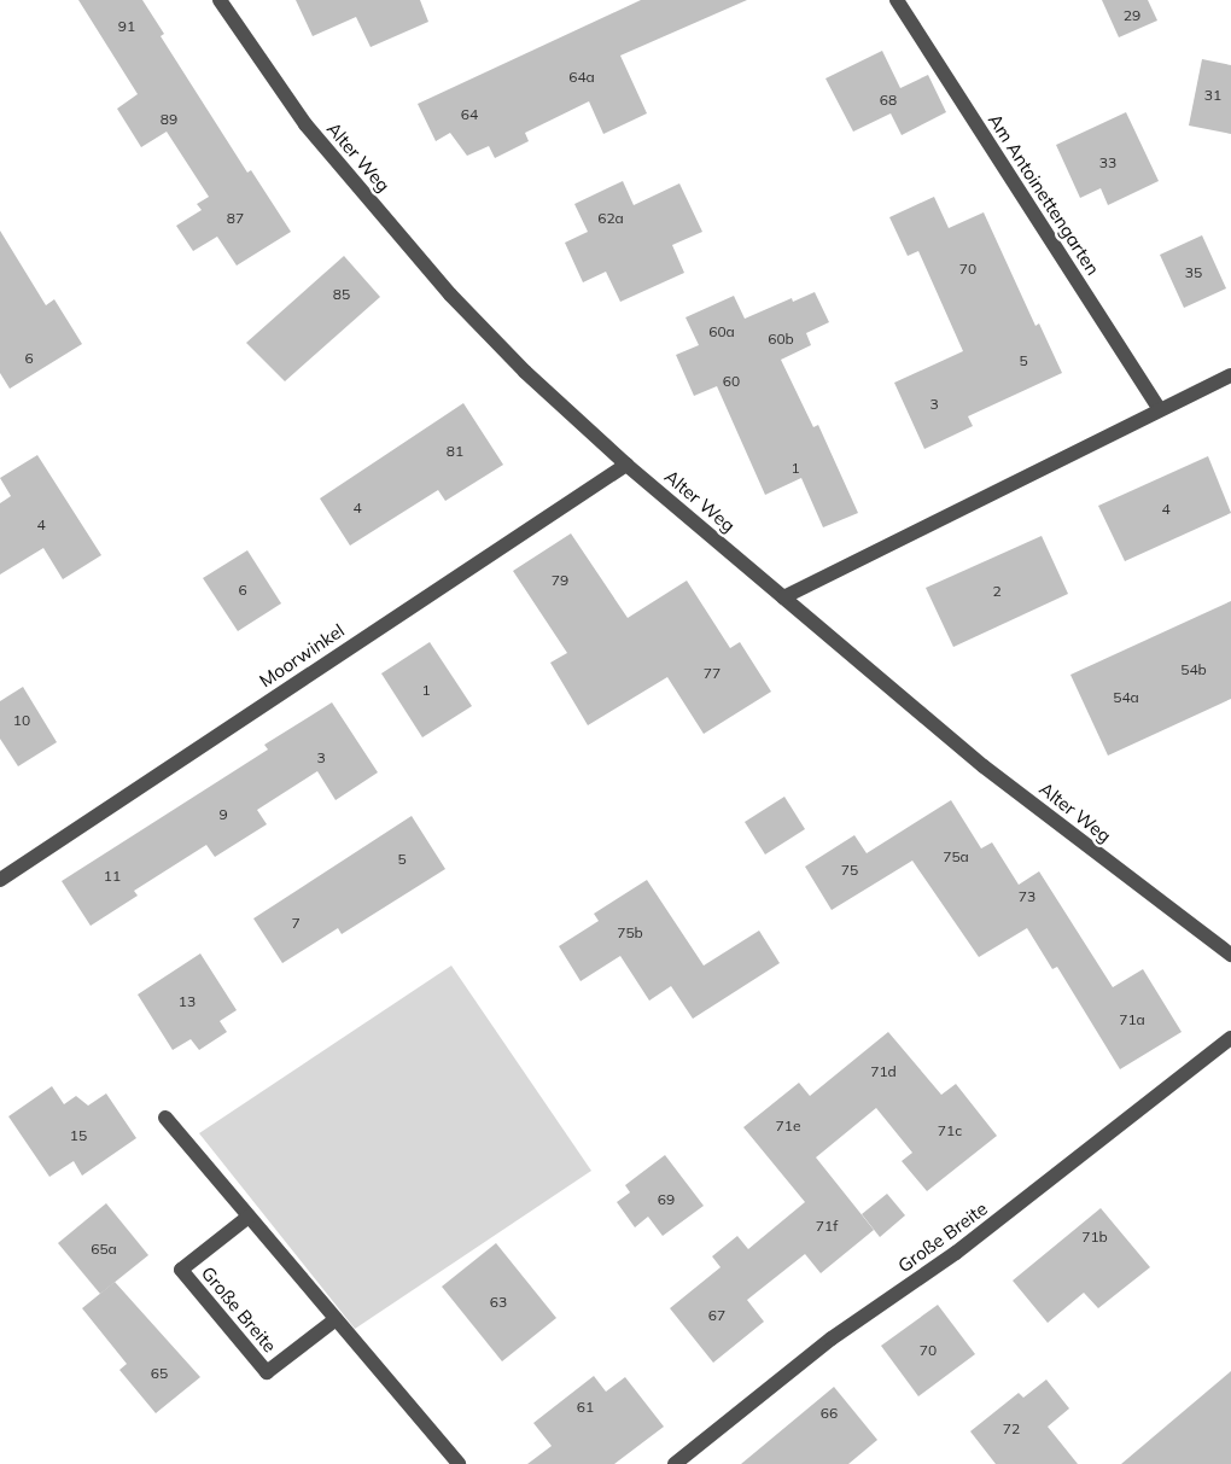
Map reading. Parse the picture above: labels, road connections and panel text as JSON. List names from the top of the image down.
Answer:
{
  "streets": {
    "street": [
      "Alter Weg",
      "Am Antoinettengarten",
      "Moorwinkel",
      "Große Breite"
    ]
  },
  "crossings": [
    ["Alter Weg", "Moorwinkel"]
  ],
  "house_numbers": [
    "29",
    "91",
    "64a",
    "31",
    "68",
    "64",
    "89",
    "33",
    "87",
    "62a",
    "70",
    "35",
    "85",
    "60a",
    "60b",
    "6",
    "5",
    "60",
    "3",
    "81",
    "1",
    "4",
    "4",
    "4",
    "79",
    "6",
    "2",
    "54b",
    "77",
    "1",
    "54a",
    "10",
    "3",
    "9",
    "75a",
    "5",
    "75",
    "11",
    "73",
    "7",
    "75b",
    "13",
    "71a",
    "71d",
    "71e",
    "71c",
    "15",
    "69",
    "71f",
    "71b",
    "65a",
    "63",
    "67",
    "70",
    "65",
    "61",
    "66",
    "72"
  ]
}
